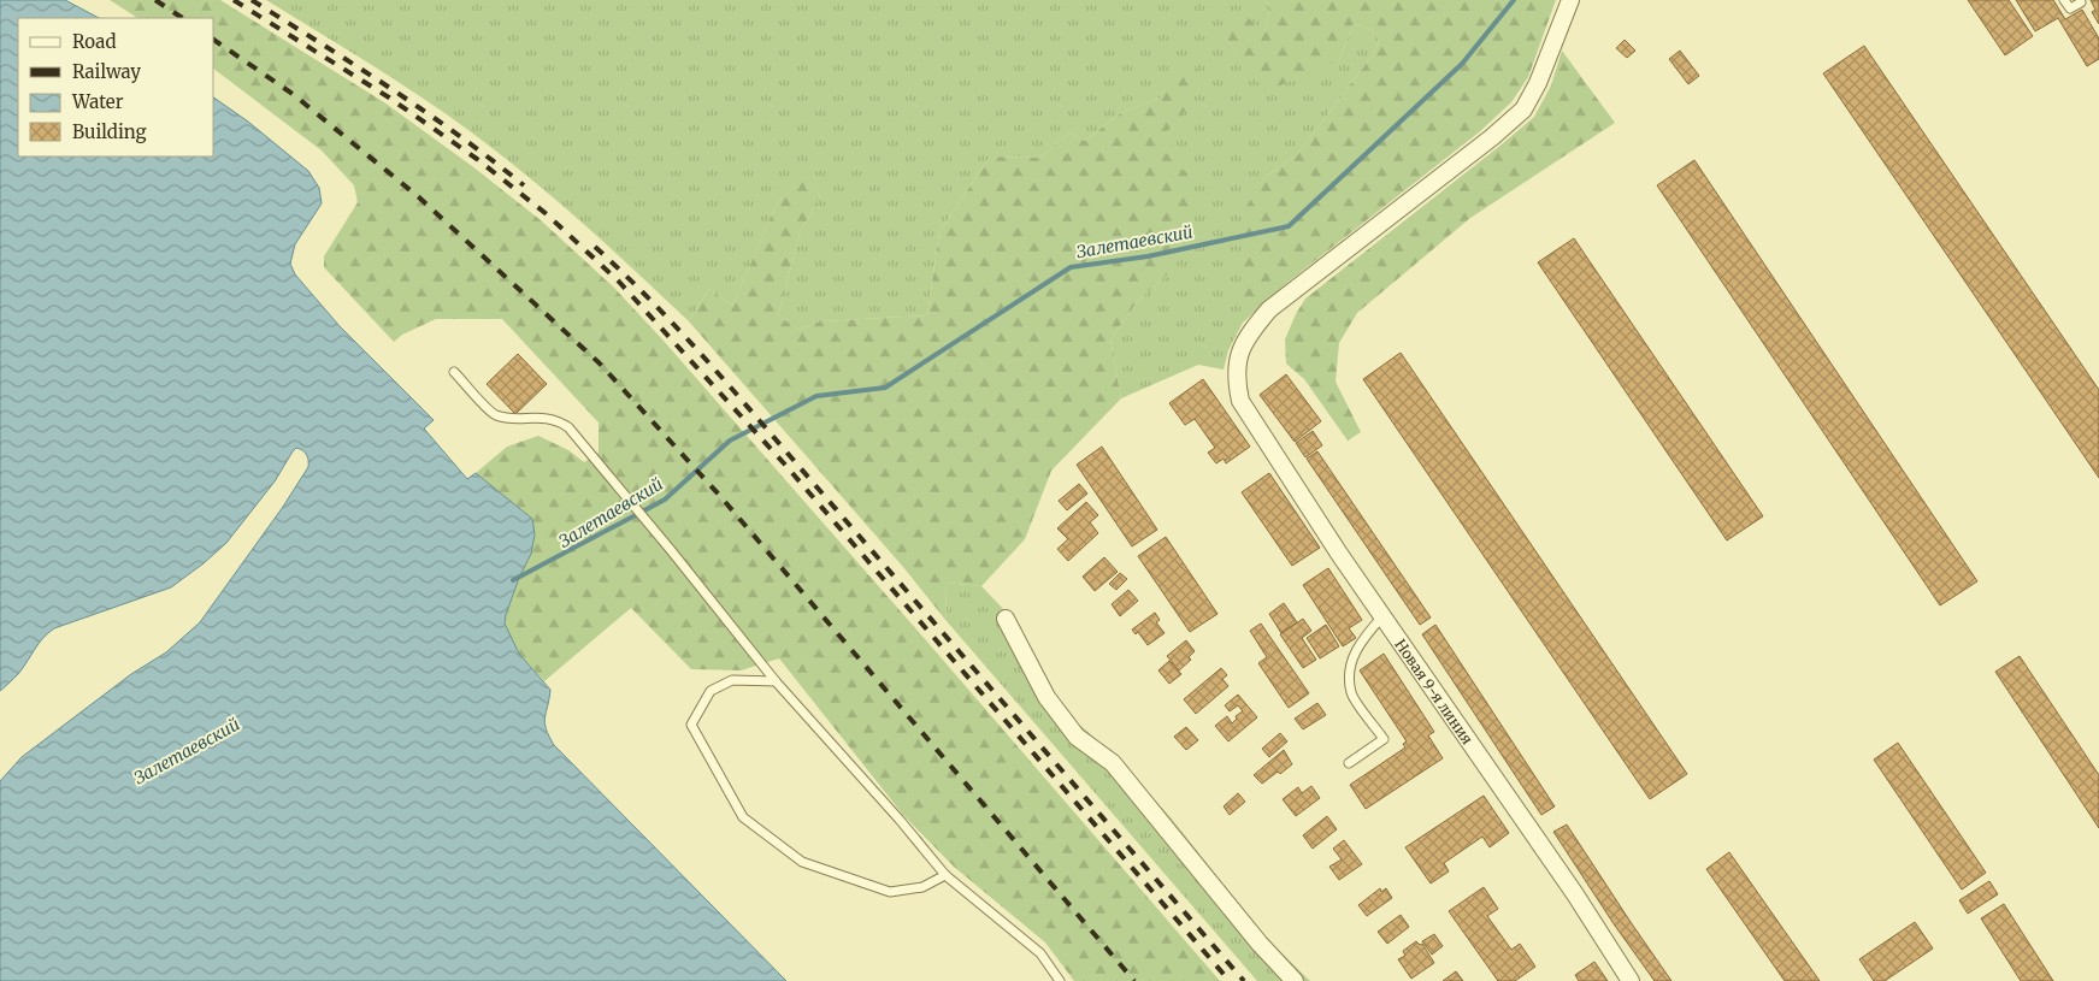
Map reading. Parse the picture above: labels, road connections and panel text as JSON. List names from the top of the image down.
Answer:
{
  "streets": {
    "street": ["Новая 9-я линия"]
  },
  "water": ["Залетаевский"],
  "legend": [
    "Road",
    "Railway",
    "Water",
    "Building"
  ]
}
